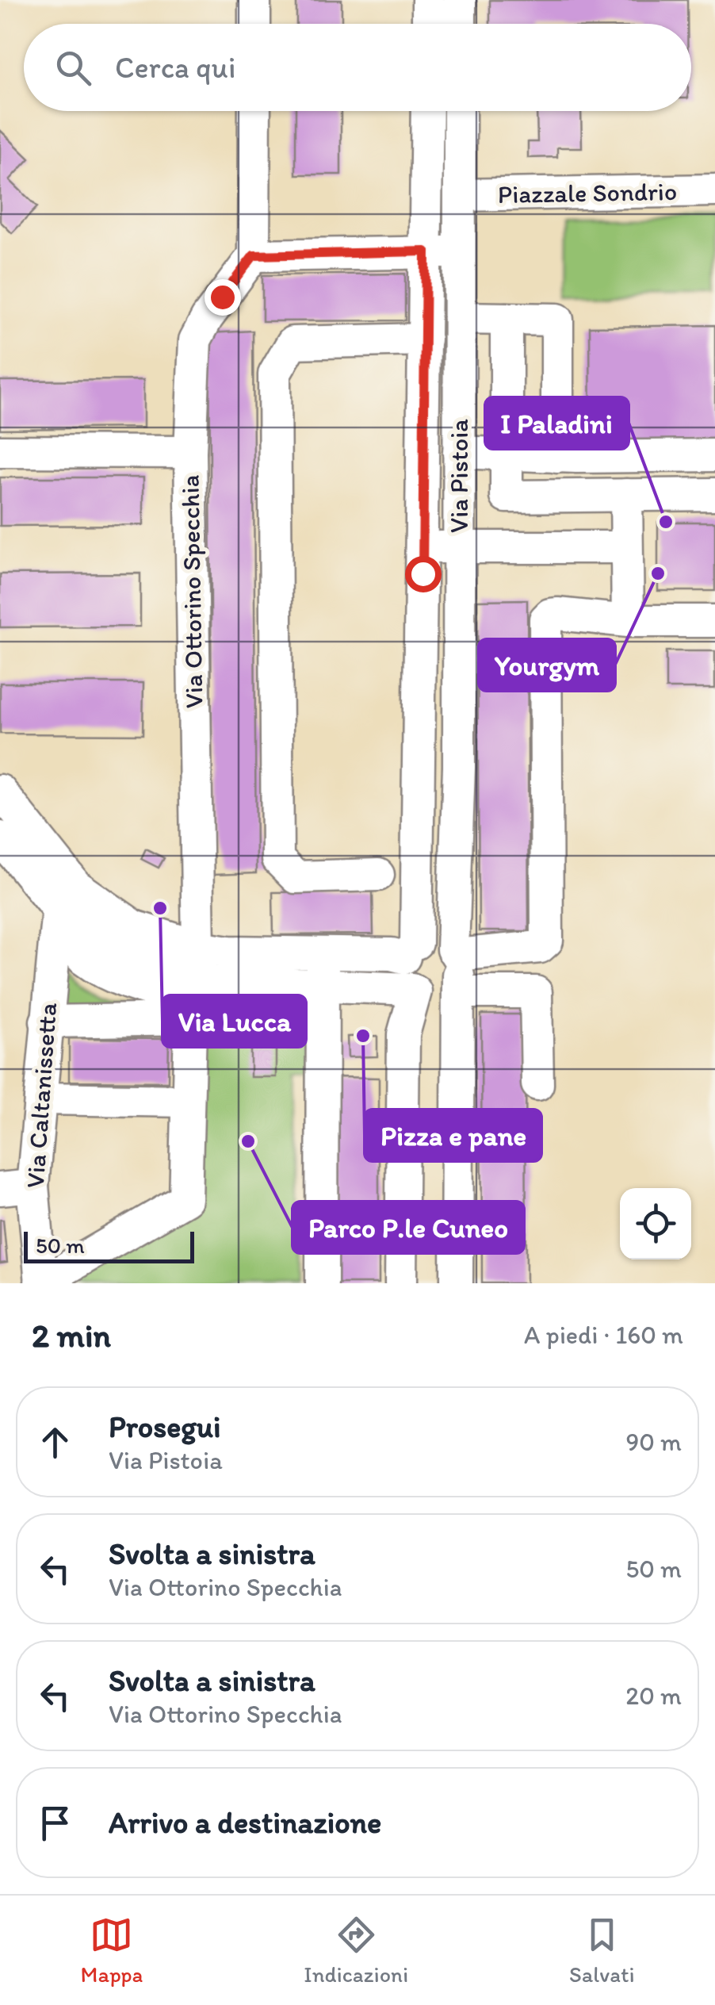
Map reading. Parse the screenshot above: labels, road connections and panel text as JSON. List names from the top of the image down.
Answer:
{
  "streets": {
    "street": [
      "Piazzale Sondrio",
      "Via Pistoia",
      "Via Ottorino Specchia",
      "Via Caltanissetta"
    ]
  },
  "crossings": [
    ["Piazzale Sondrio", "Via Pistoia"]
  ],
  "places": [
    "I Paladini",
    "Yourgym",
    "Via Lucca",
    "Pizza e pane",
    "Parco P.le Cuneo"
  ],
  "scale_bar": "50 m",
  "page": {
    "search": "Cerca qui",
    "scale": "50 m",
    "heading": ["2 min", "A piedi · 160 m"],
    "list": [
      ["Prosegui", "Via Pistoia", "90 m"],
      ["Svolta a sinistra", "Via Ottorino Specchia", "50 m"],
      ["Svolta a sinistra", "Via Ottorino Specchia", "20 m"],
      "Arrivo a destinazione"
    ],
    "nav": ["Mappa", "Indicazioni", "Salvati"]
  }
}
